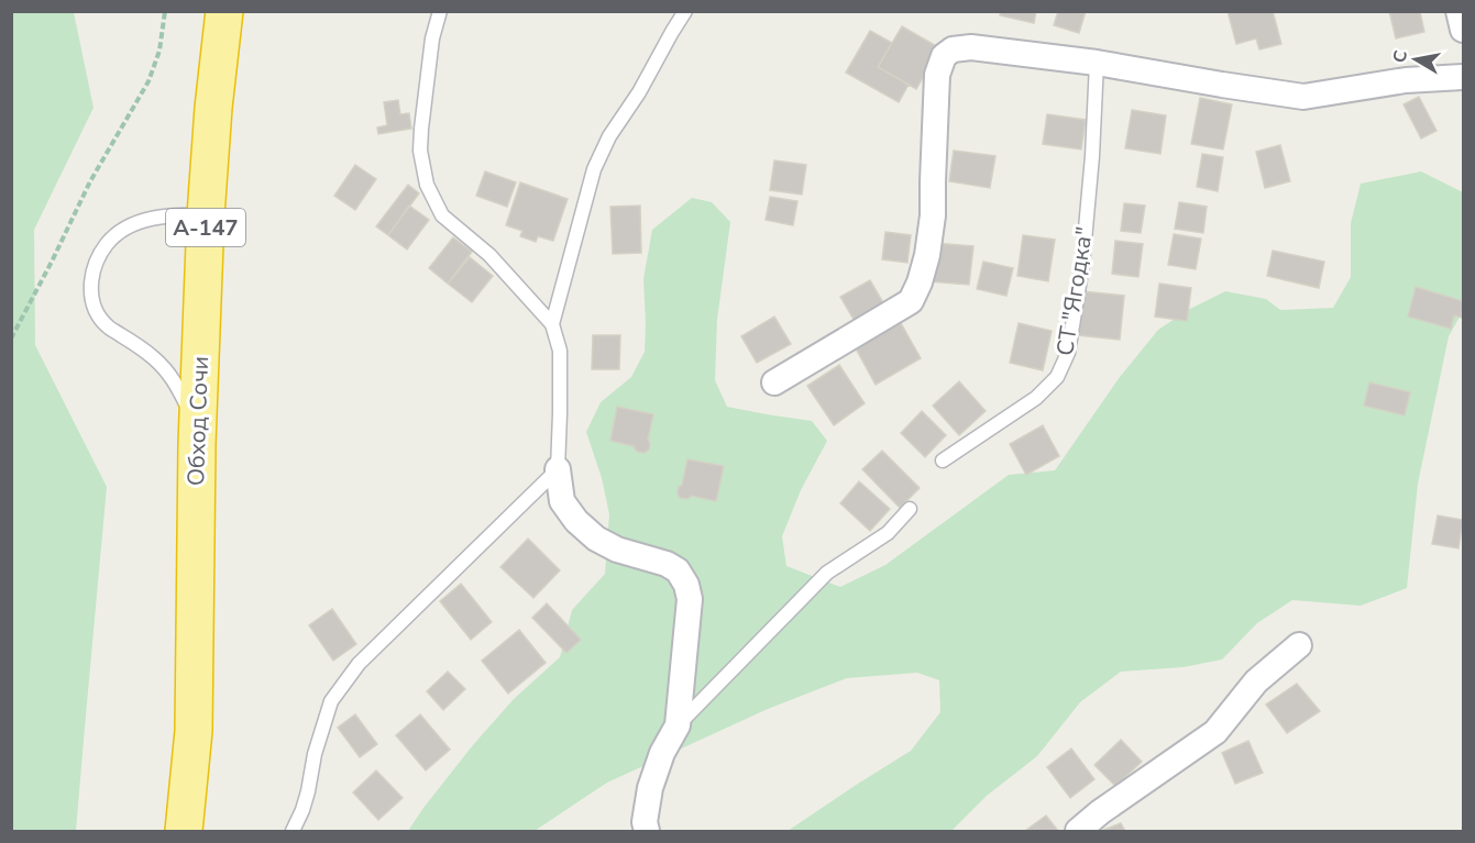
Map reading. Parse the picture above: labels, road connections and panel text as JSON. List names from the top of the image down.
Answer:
{
  "streets": {
    "highway": ["А-147", "Обход Сочи"],
    "lane": ["СТ \"Ягодка\""]
  },
  "north": "left"
}
